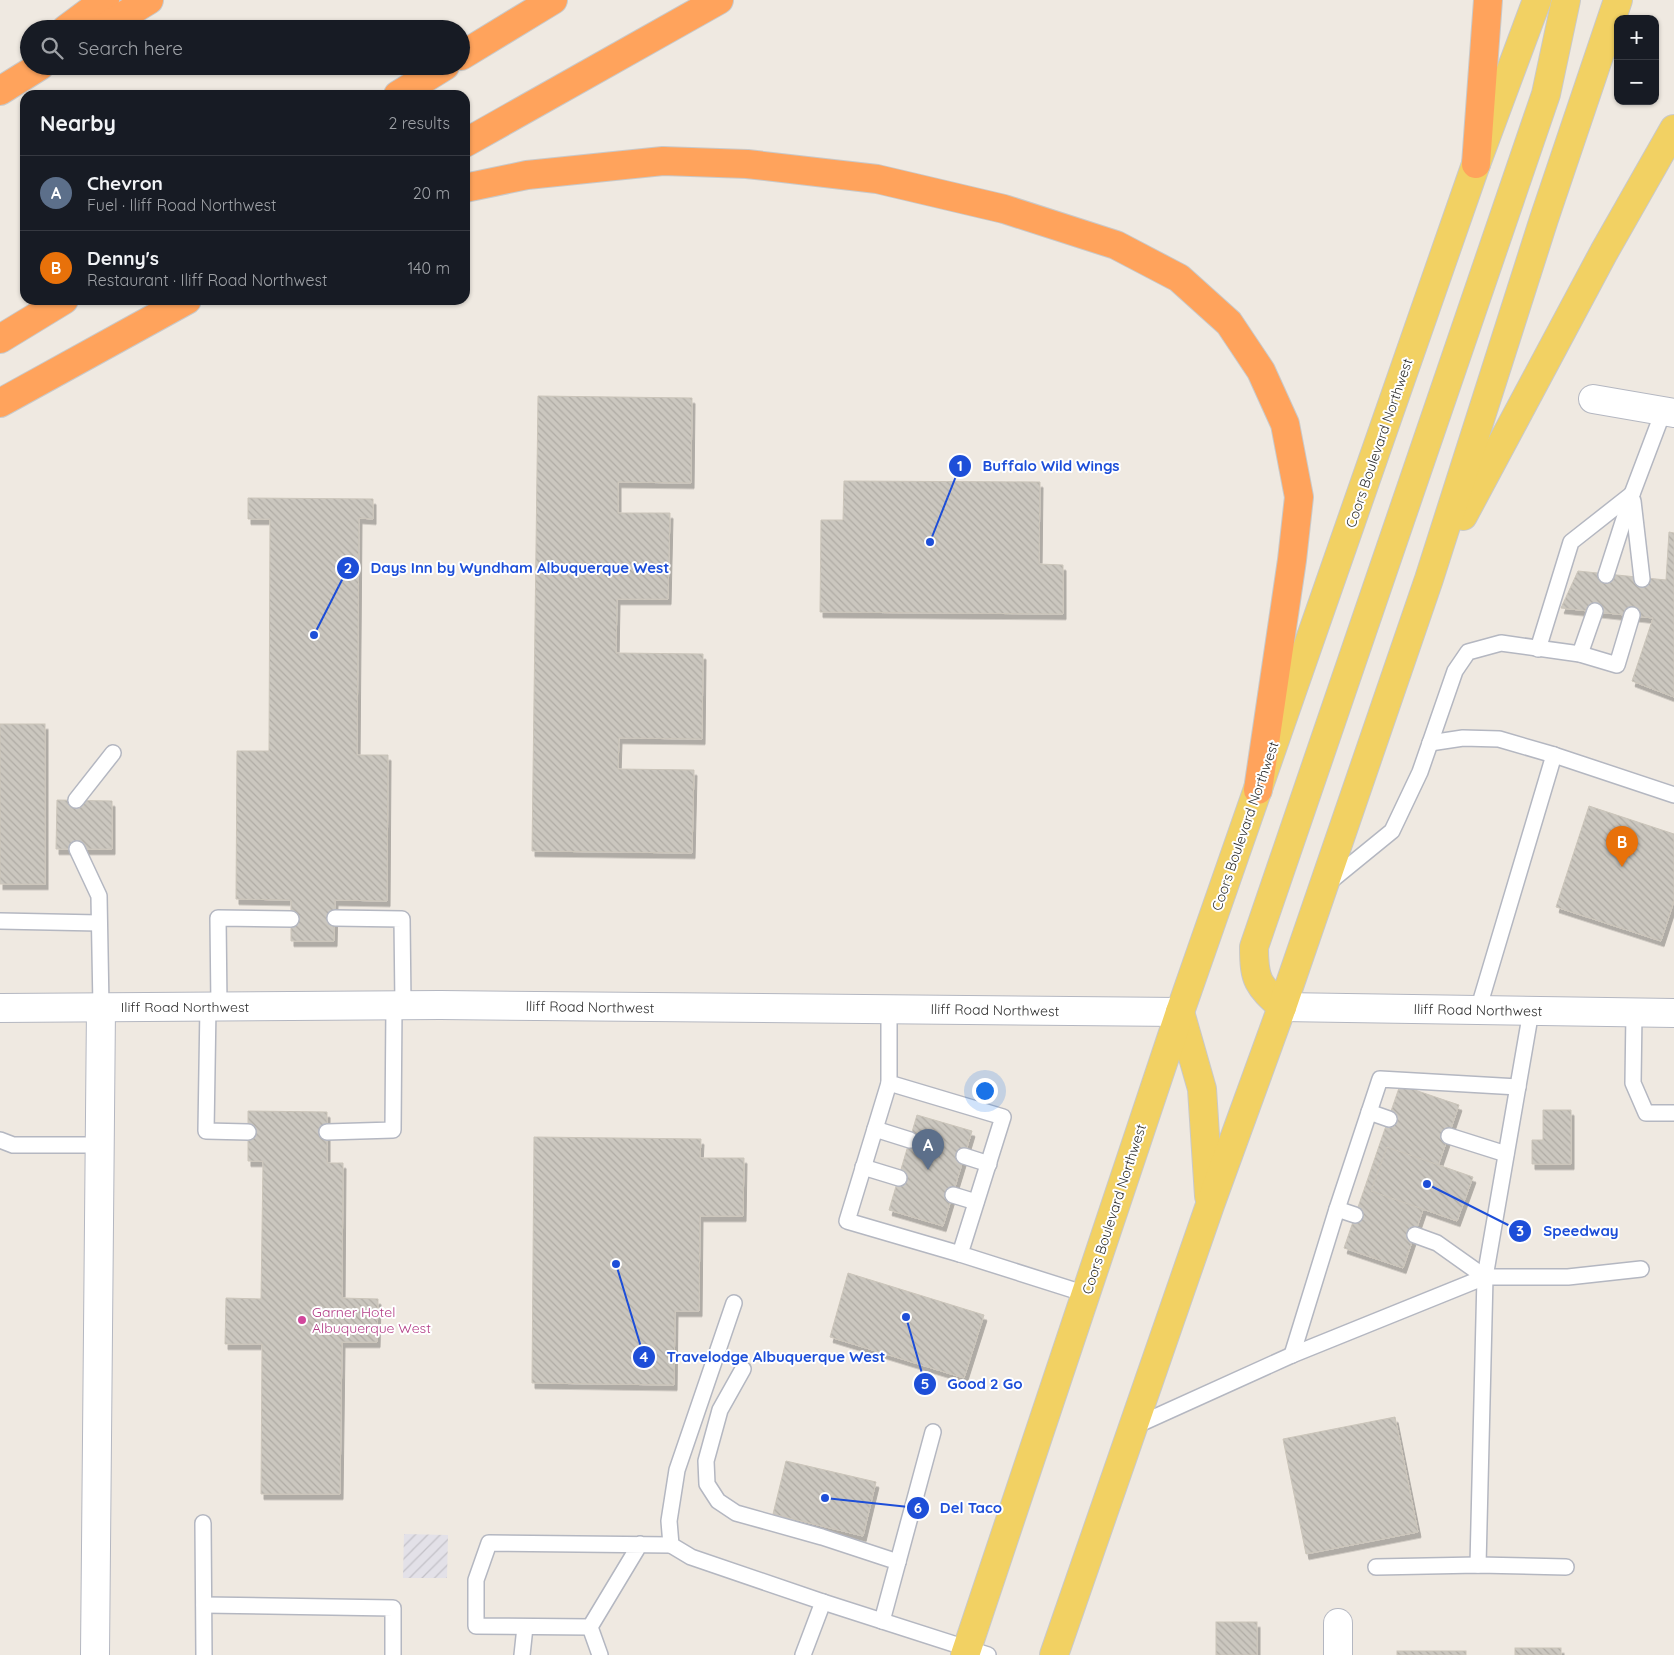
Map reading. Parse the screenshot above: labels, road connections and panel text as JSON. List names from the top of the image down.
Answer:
{
  "streets": {
    "main road": ["Coors Boulevard Northwest"],
    "street": ["Iliff Road Northwest"]
  },
  "crossings": [
    ["Coors Boulevard Northwest", "Iliff Road Northwest"]
  ],
  "places": [
    "Buffalo Wild Wings",
    "Days Inn by Wyndham Albuquerque West",
    "Speedway",
    "Travelodge Albuquerque West",
    "Good 2 Go",
    "Garner Hotel Albuquerque West",
    "Del Taco"
  ],
  "page": {
    "map_buttons": ["+", "−"],
    "search": "Search here",
    "heading": ["Nearby", "2 results"],
    "list": [
      {
        "mark": "A",
        "name": "Chevron",
        "note": "Fuel · Iliff Road Northwest",
        "value": "20 m"
      },
      {
        "mark": "B",
        "name": "Denny's",
        "note": "Restaurant · Iliff Road Northwest",
        "value": "140 m"
      }
    ],
    "pins": ["B", "A"]
  }
}
